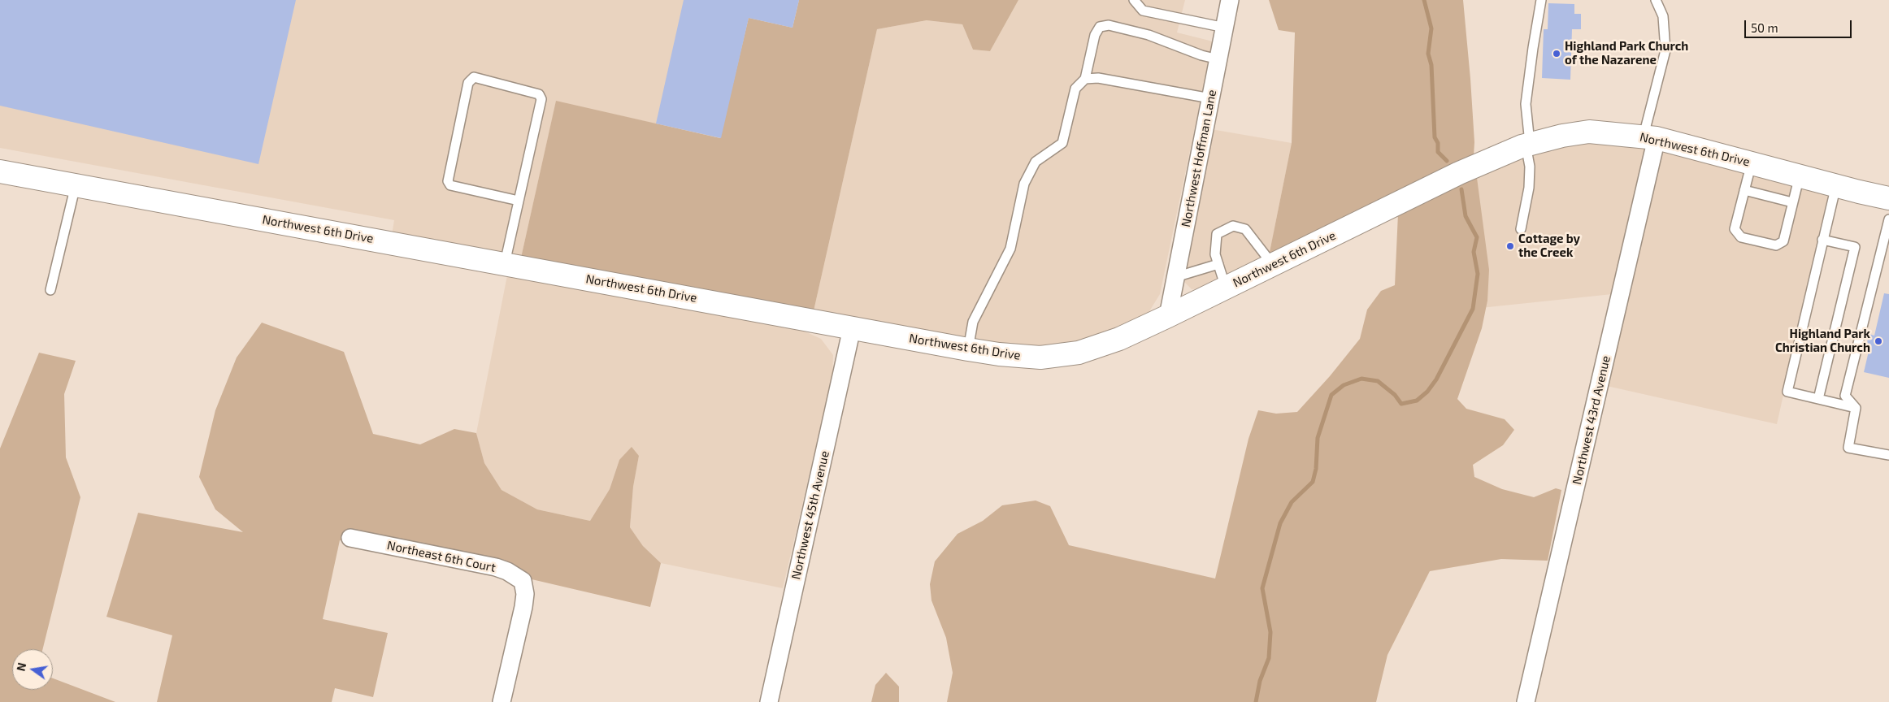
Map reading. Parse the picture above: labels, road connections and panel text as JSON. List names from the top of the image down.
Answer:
{
  "streets": {
    "main road": ["Northwest 6th Drive"],
    "street": [
      "Northwest Hoffman Lane",
      "Northwest 43rd Avenue",
      "Northwest 45th Avenue",
      "Northeast 6th Court"
    ]
  },
  "crossings": [
    ["Northwest 6th Drive", "Northwest Hoffman Lane"],
    ["Northwest 6th Drive", "Northwest 43rd Avenue"],
    ["Northwest 6th Drive", "Northwest 45th Avenue"]
  ],
  "places": ["Highland Park Church of the Nazarene", "Cottage by the Creek", "Highland Park Christian Church"],
  "scale_bar": "50 m",
  "north": "left"
}
